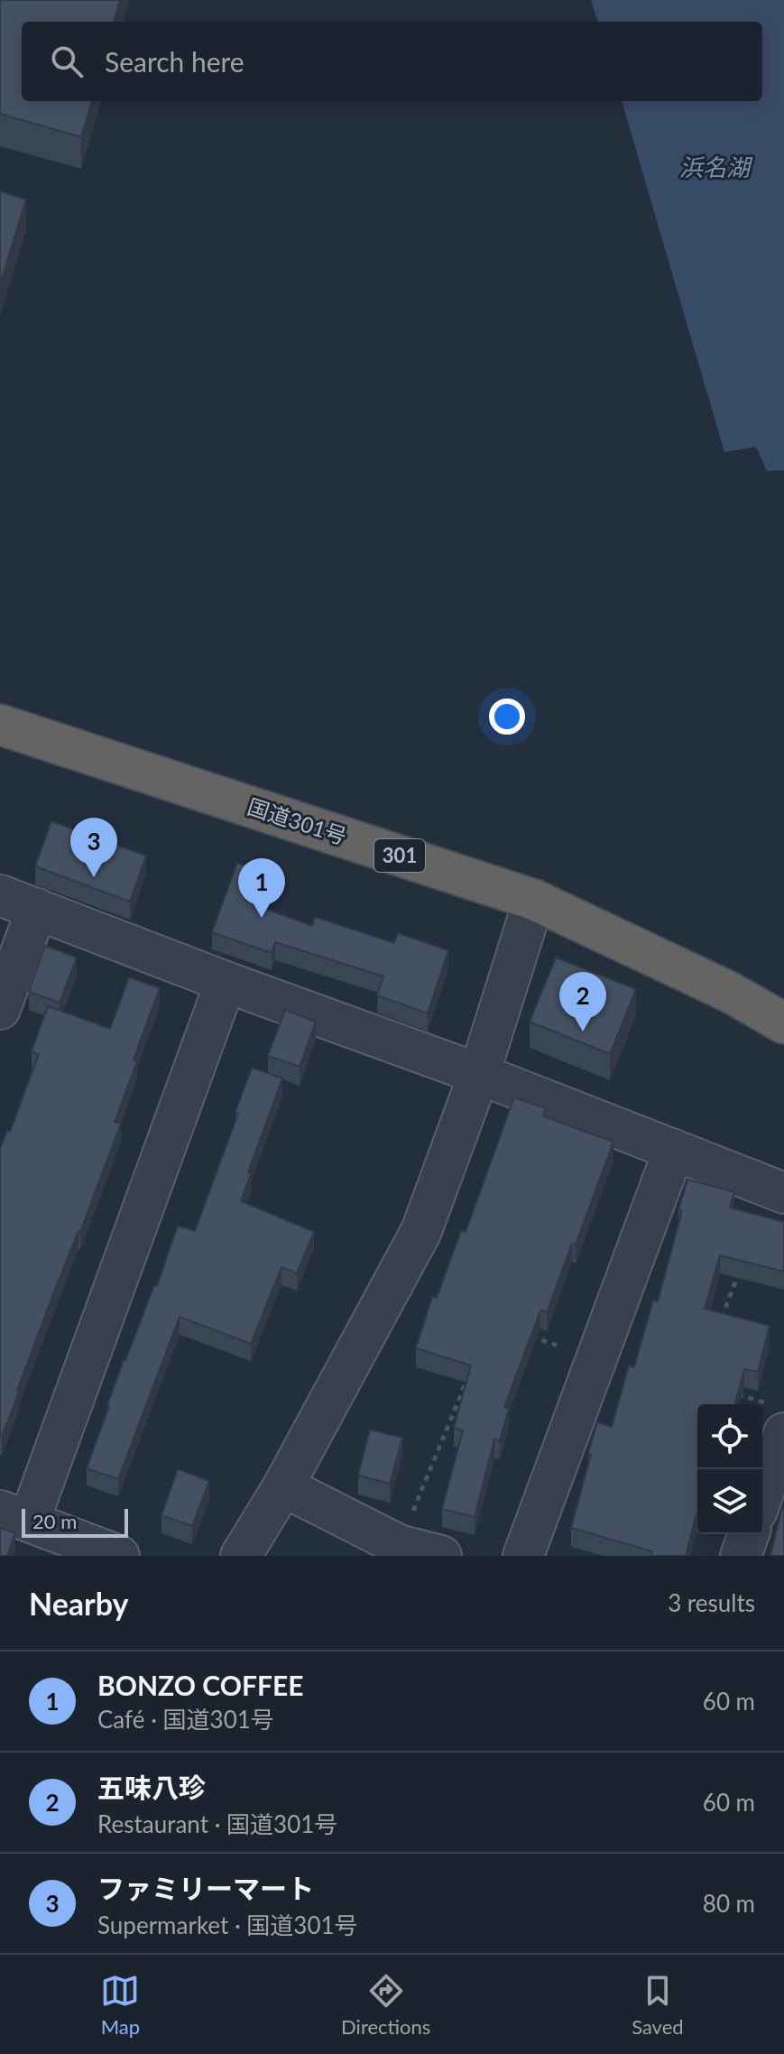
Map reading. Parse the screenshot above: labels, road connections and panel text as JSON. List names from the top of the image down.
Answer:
{
  "streets": {
    "highway": ["国道301号", "301"]
  },
  "water": ["浜名湖"],
  "scale_bar": "20 m",
  "page": {
    "search": "Search here",
    "pins": ["3", "1", "2"],
    "scale": "20 m",
    "heading": ["Nearby", "3 results"],
    "list": [
      {
        "mark": "1",
        "name": "BONZO COFFEE",
        "note": "Café · 国道301号",
        "value": "60 m"
      },
      {
        "mark": "2",
        "name": "五味八珍",
        "note": "Restaurant · 国道301号",
        "value": "60 m"
      },
      {
        "mark": "3",
        "name": "ファミリーマート",
        "note": "Supermarket · 国道301号",
        "value": "80 m"
      }
    ],
    "nav": ["Map", "Directions", "Saved"]
  }
}
